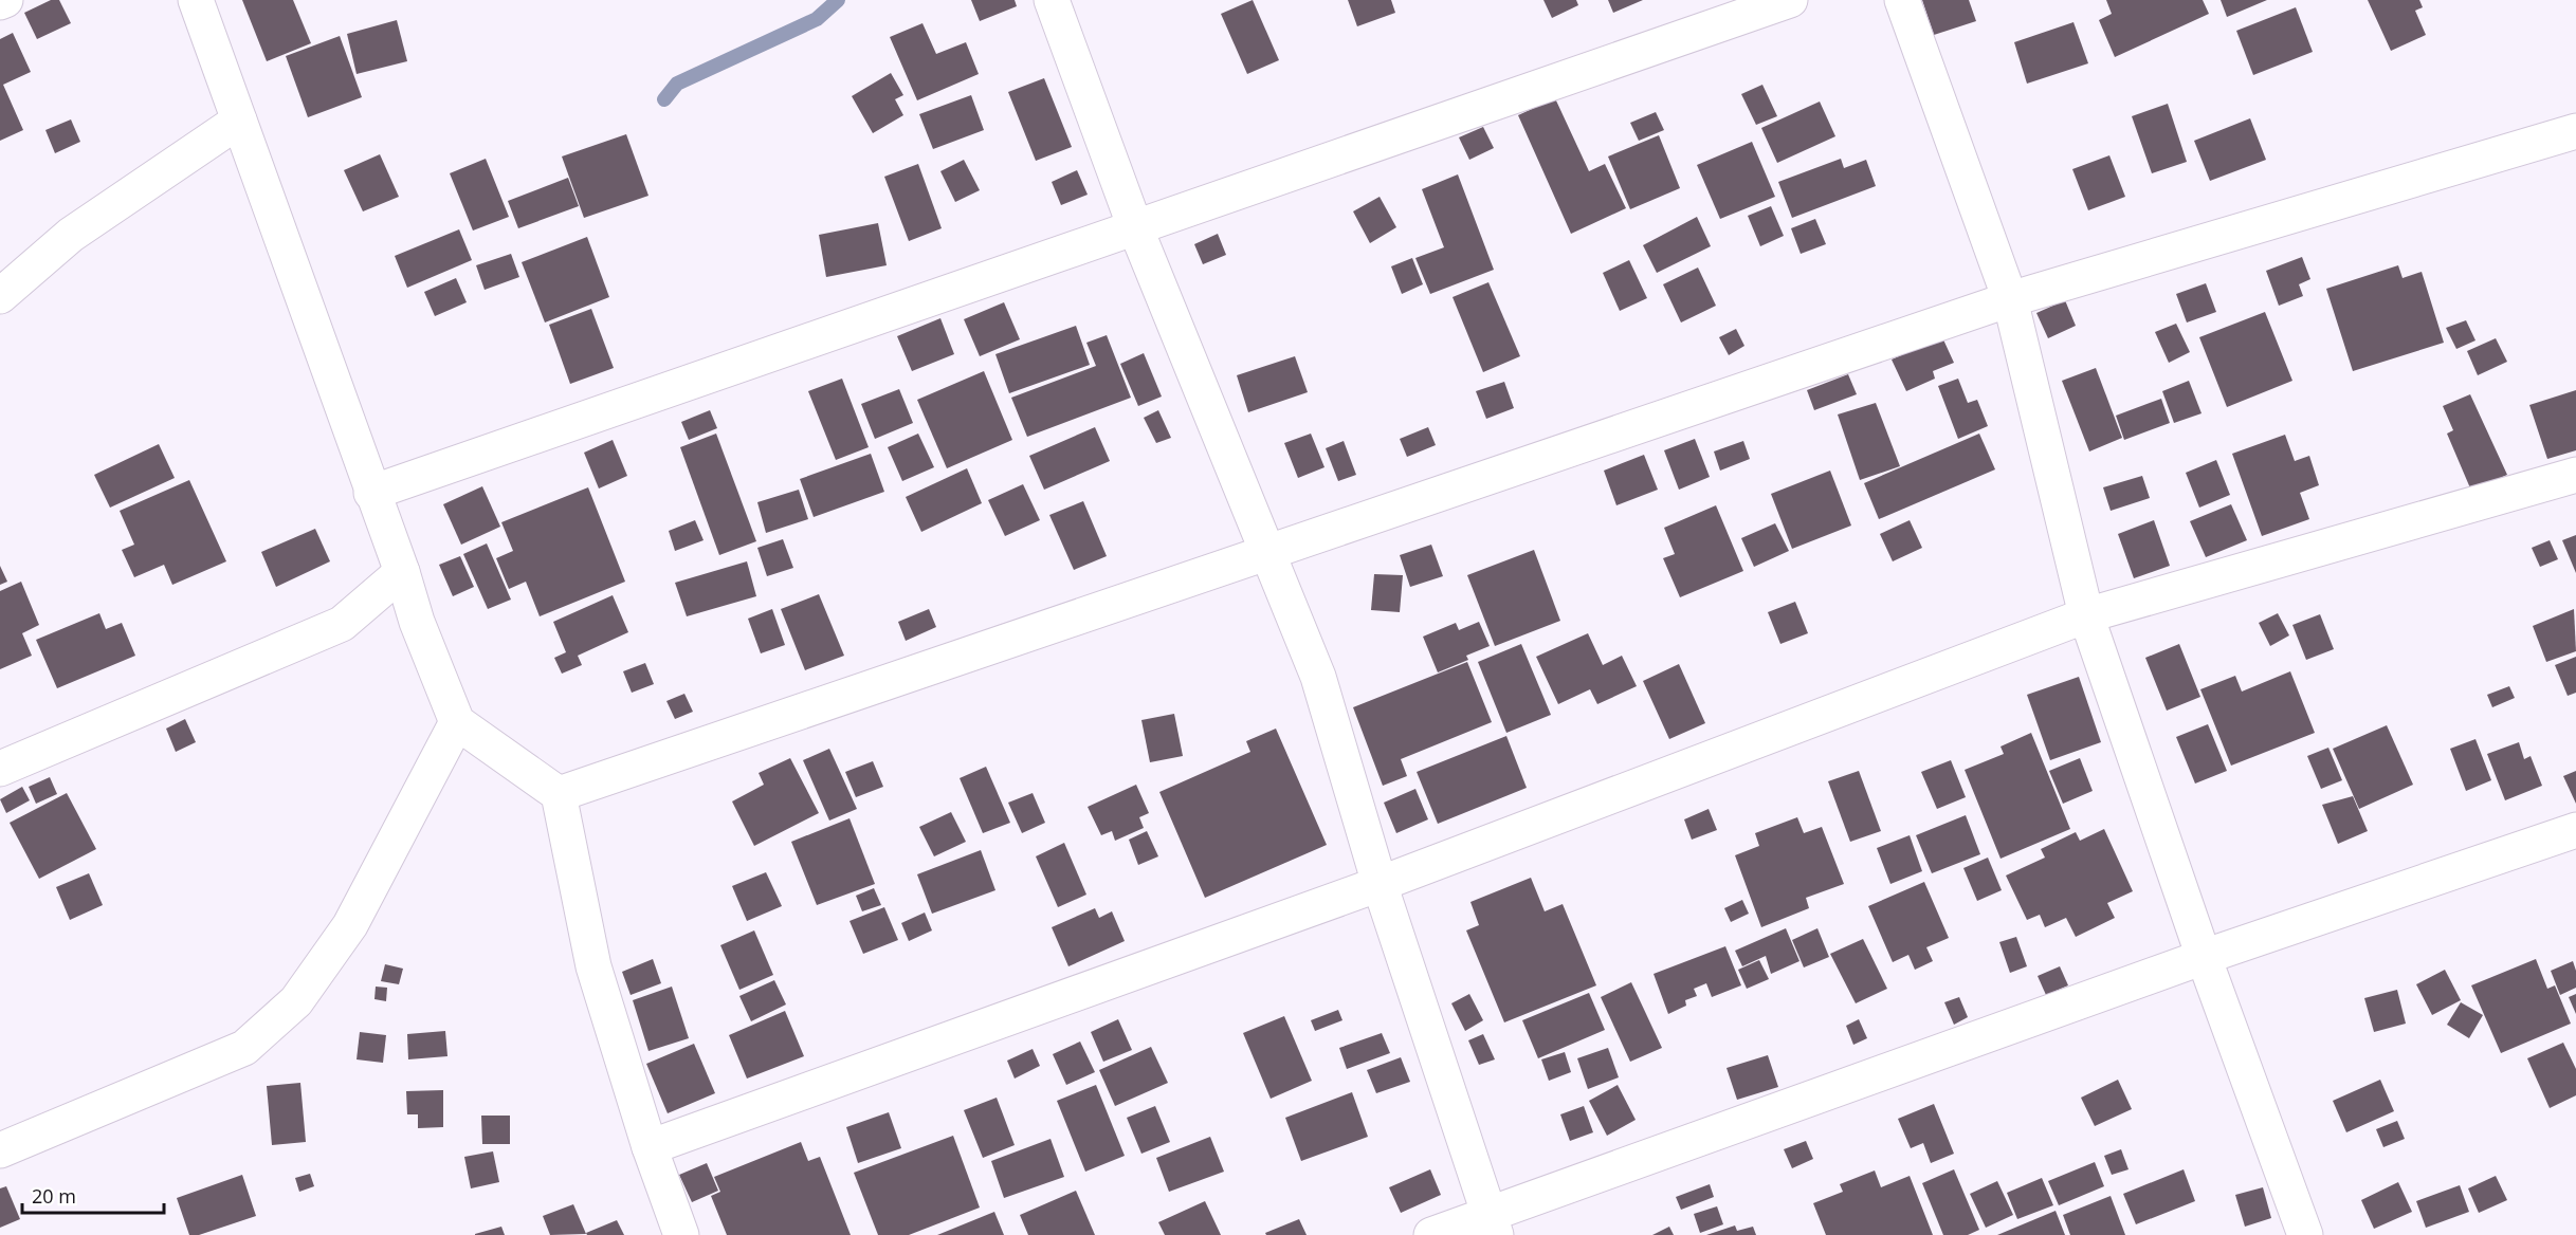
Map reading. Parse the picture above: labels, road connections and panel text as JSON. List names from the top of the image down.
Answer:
{
  "scale_bar": "20 m"
}
